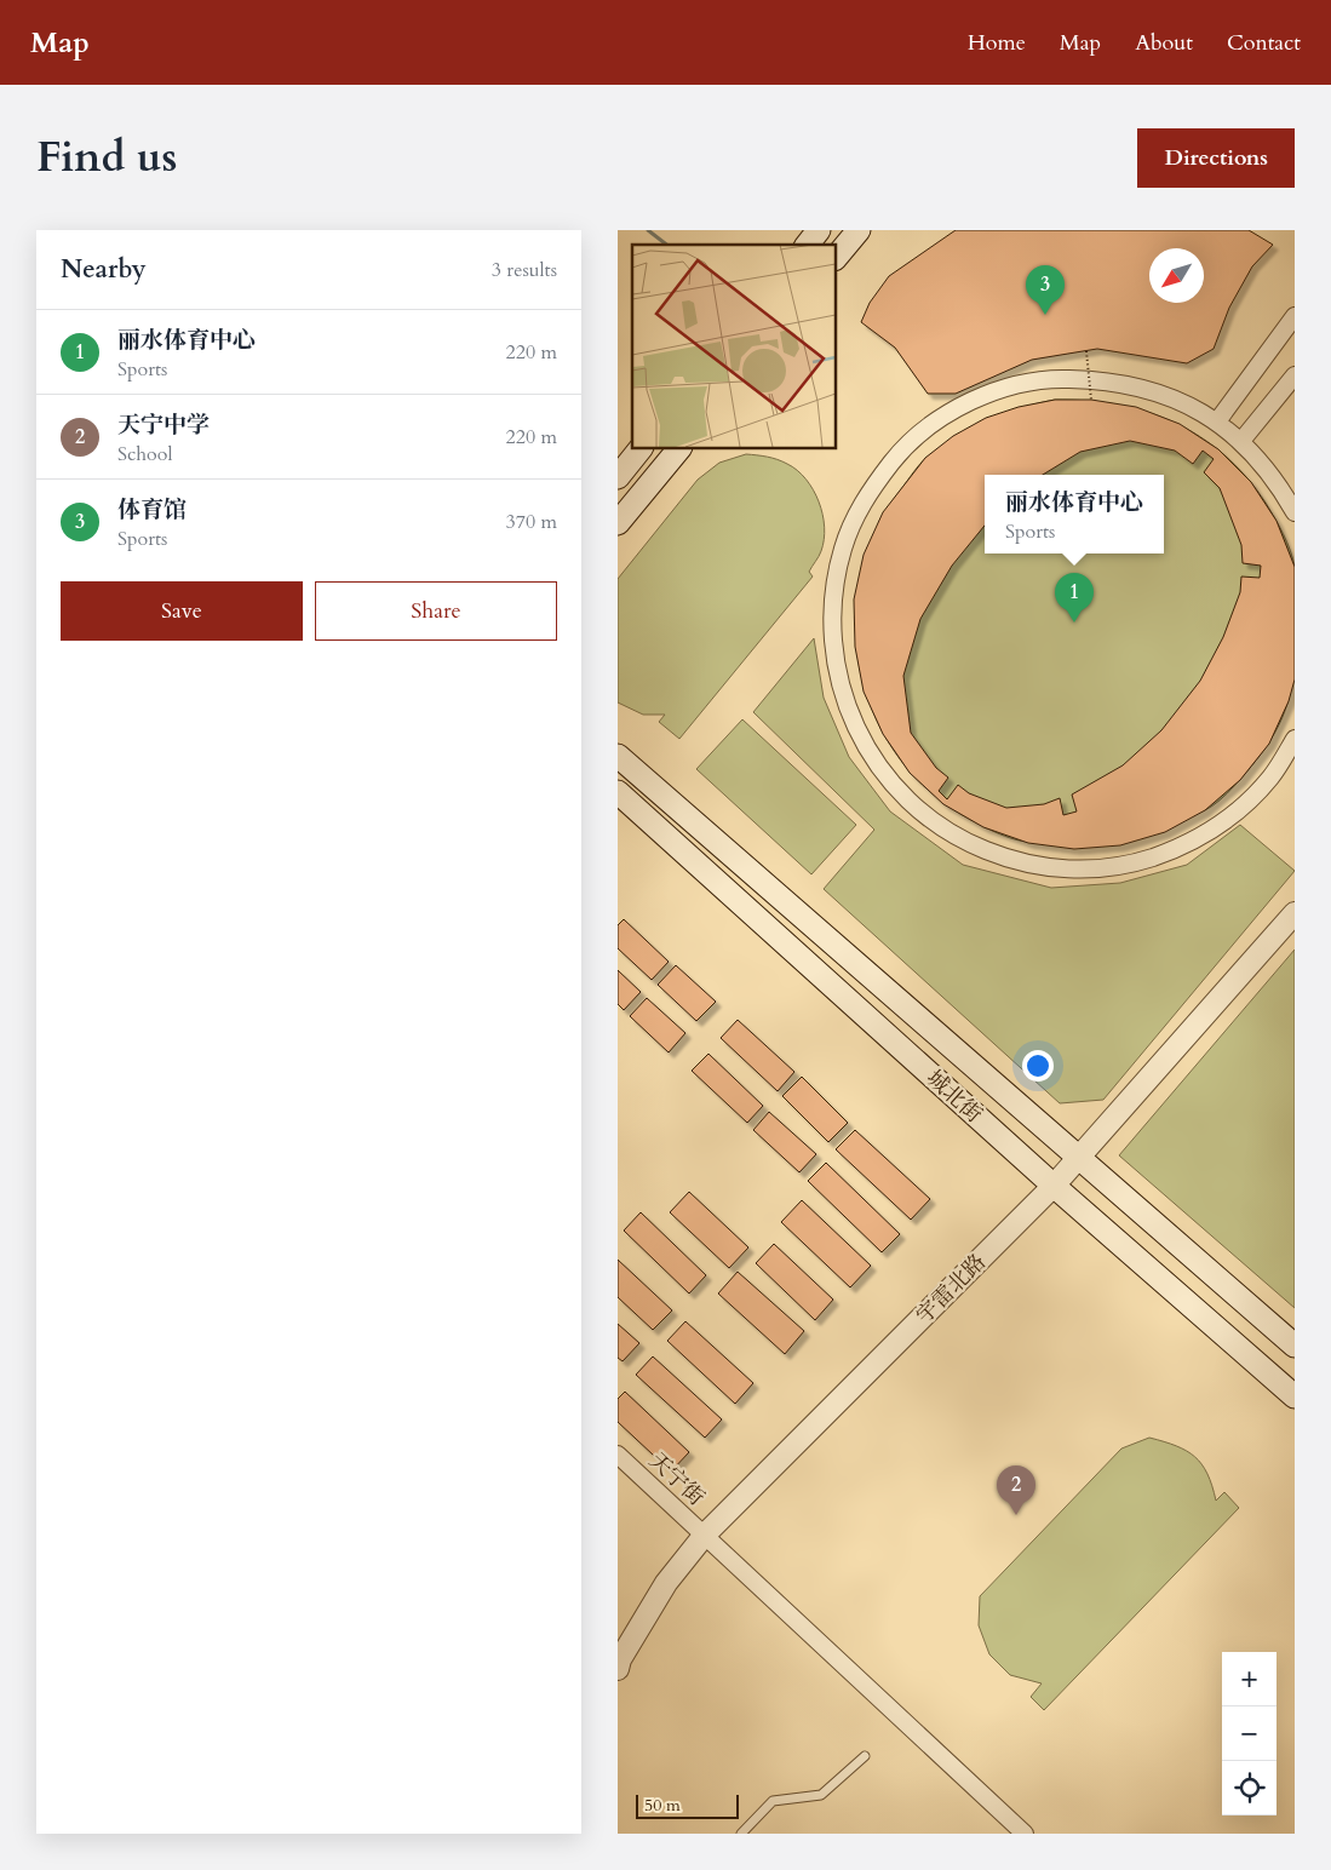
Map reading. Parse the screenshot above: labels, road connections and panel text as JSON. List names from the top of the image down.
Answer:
{
  "streets": {
    "main road": ["城北街"],
    "street": ["宇雷北路", "天宁街"]
  },
  "crossings": [
    ["城北街", "宇雷北路"],
    ["宇雷北路", "天宁街"]
  ],
  "scale_bar": "50 m",
  "north": "bottom left",
  "page": {
    "header": "Map",
    "nav": [
      "Home",
      "Map",
      "About",
      "Contact"
    ],
    "title": "Find us",
    "buttons": [
      "Directions",
      ["Save", "Share"]
    ],
    "heading": ["Nearby", "3 results"],
    "pins": ["3", "1", "2"],
    "list": [
      {
        "mark": "1",
        "name": "丽水体育中心",
        "note": "Sports",
        "value": "220 m"
      },
      {
        "mark": "2",
        "name": "天宁中学",
        "note": "School",
        "value": "220 m"
      },
      {
        "mark": "3",
        "name": "体育馆",
        "note": "Sports",
        "value": "370 m"
      }
    ],
    "popup": ["丽水体育中心", "Sports"],
    "map_buttons": ["+", "−"],
    "scale": "50 m"
  }
}
